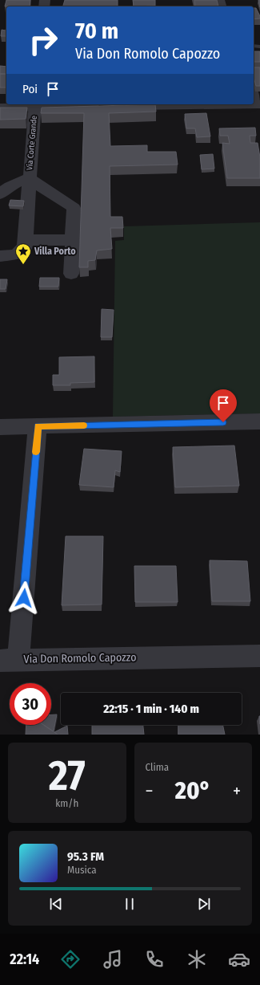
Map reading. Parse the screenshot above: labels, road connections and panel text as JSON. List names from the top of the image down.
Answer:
{
  "streets": {
    "street": ["Via Corte Grande", "Via Don Romolo Capozzo"]
  },
  "places": {
    "place": ["Villa Porto"]
  },
  "page": {
    "turn": ["70 m", "Via Don Romolo Capozzo"],
    "then": "Poi",
    "limit": "30",
    "trip": "22:15 · 1 min · 140 m",
    "tile": [
      ["27", "km/h"],
      "Clima"
    ],
    "heat": ["−", "20°", "+"],
    "song": ["95.3 FM", "Musica"],
    "tabs": "22:14"
  }
}
